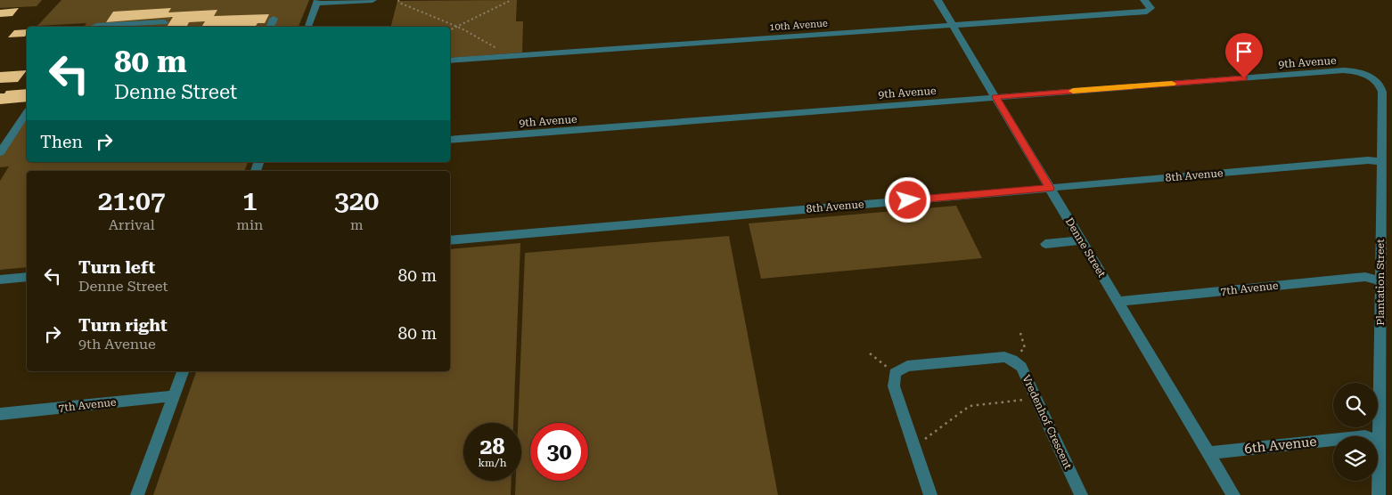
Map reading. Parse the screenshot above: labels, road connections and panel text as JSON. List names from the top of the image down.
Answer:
{
  "streets": {
    "street": [
      "10th Avenue",
      "9th Avenue",
      "8th Avenue",
      "Denne Street",
      "Plantation Street",
      "7th Avenue",
      "Vredenhof Crescent",
      "6th Avenue"
    ]
  },
  "crossings": [
    ["10th Avenue", "Denne Street"],
    ["9th Avenue", "Denne Street"],
    ["9th Avenue", "Plantation Street"],
    ["8th Avenue", "Denne Street"],
    ["8th Avenue", "Plantation Street"],
    ["Denne Street", "7th Avenue"],
    ["Denne Street", "6th Avenue"],
    ["Plantation Street", "7th Avenue"],
    ["Plantation Street", "6th Avenue"]
  ],
  "page": {
    "turn": ["80 m", "Denne Street"],
    "then": "Then",
    "eta": [
      "21:07",
      "Arrival",
      "1",
      "min",
      "320",
      "m"
    ],
    "list": [
      {
        "name": "Turn left",
        "note": "Denne Street",
        "value": "80 m"
      },
      {
        "name": "Turn right",
        "note": "9th Avenue",
        "value": "80 m"
      }
    ],
    "speed": "28 km/h",
    "limit": "30"
  }
}
